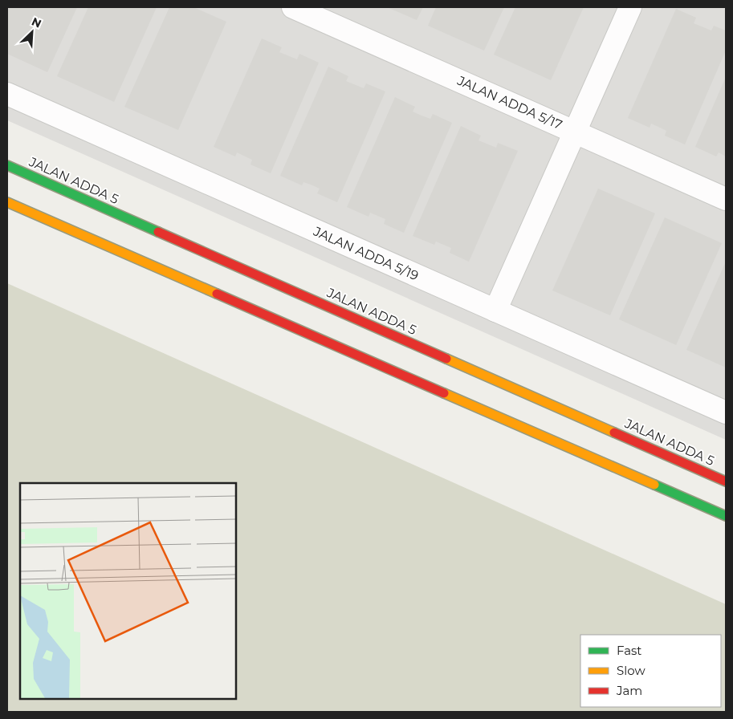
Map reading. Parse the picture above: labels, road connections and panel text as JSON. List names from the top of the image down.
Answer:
{
  "streets": {
    "main road": ["JALAN ADDA 5"],
    "street": ["JALAN ADDA 5/17", "JALAN ADDA 5/19"]
  },
  "legend": ["Fast", "Slow", "Jam"],
  "north": "top right"
}
